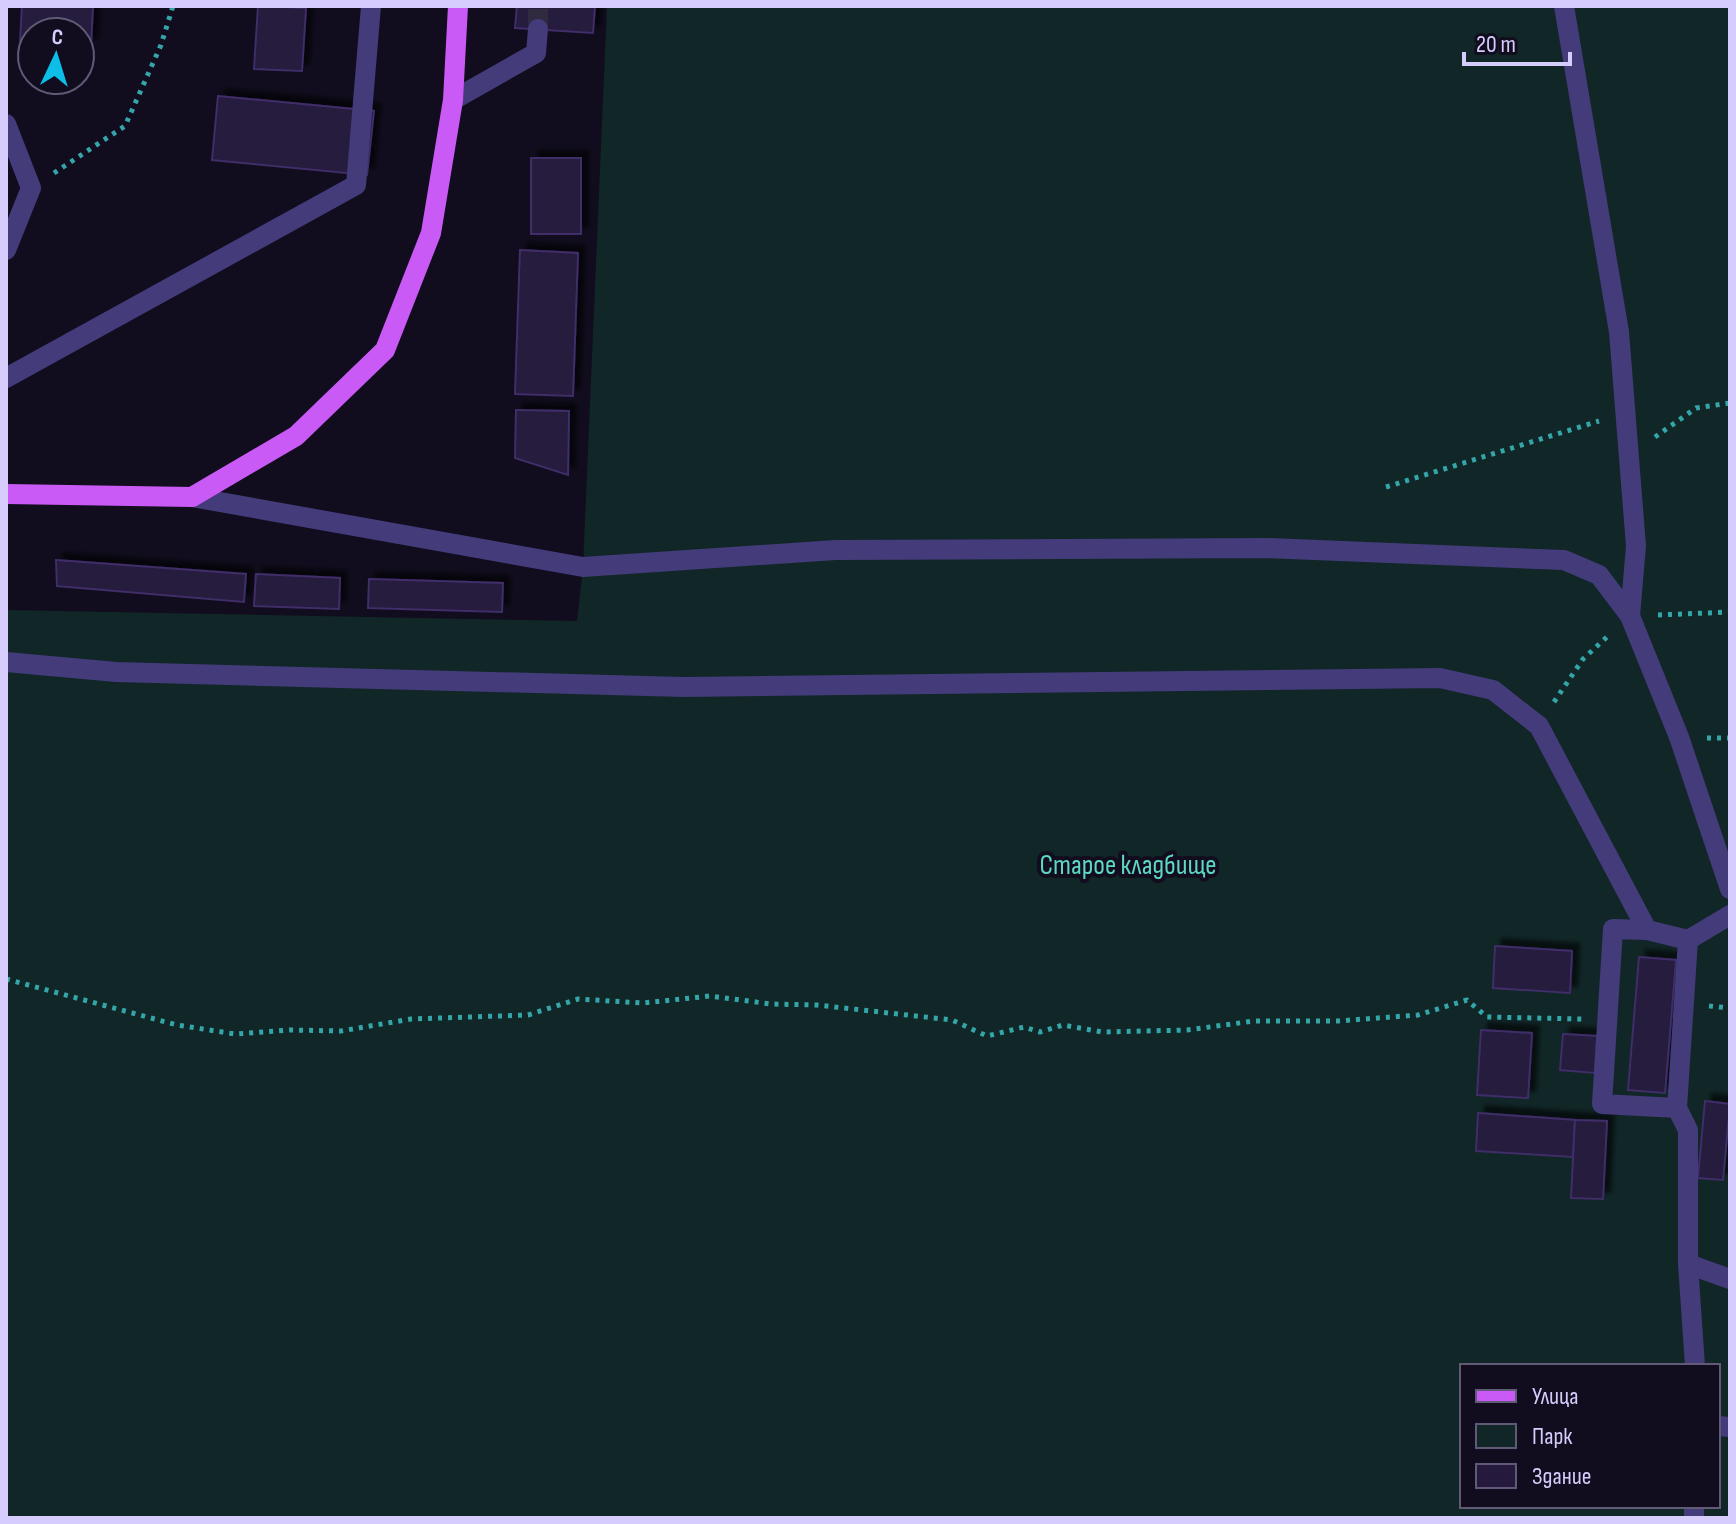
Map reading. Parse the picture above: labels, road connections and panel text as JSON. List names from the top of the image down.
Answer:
{
  "parks": ["Старое кладбище"],
  "legend": ["Улица", "Парк", "Здание"],
  "scale_bar": "20 m",
  "north": "top"
}
